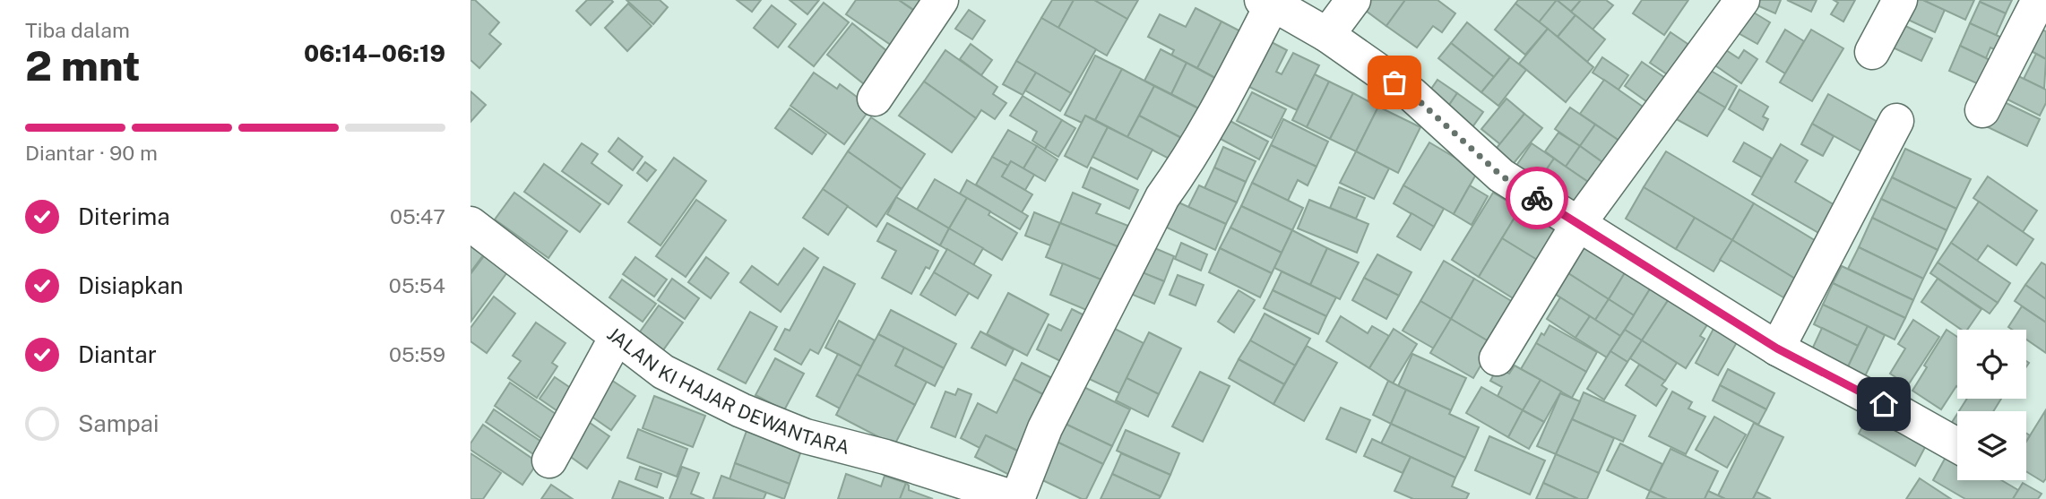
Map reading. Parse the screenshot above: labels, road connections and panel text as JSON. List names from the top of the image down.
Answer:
{
  "streets": {
    "street": ["JALAN KI HAJAR DEWANTARA"]
  },
  "page": {
    "heading": ["2 mnt", "Tiba dalam", "06:14–06:19"],
    "bar": "Diantar · 90 m",
    "list": [
      ["Diterima", "05:47"],
      ["Disiapkan", "05:54"],
      ["Diantar", "05:59"],
      "Sampai"
    ]
  }
}
